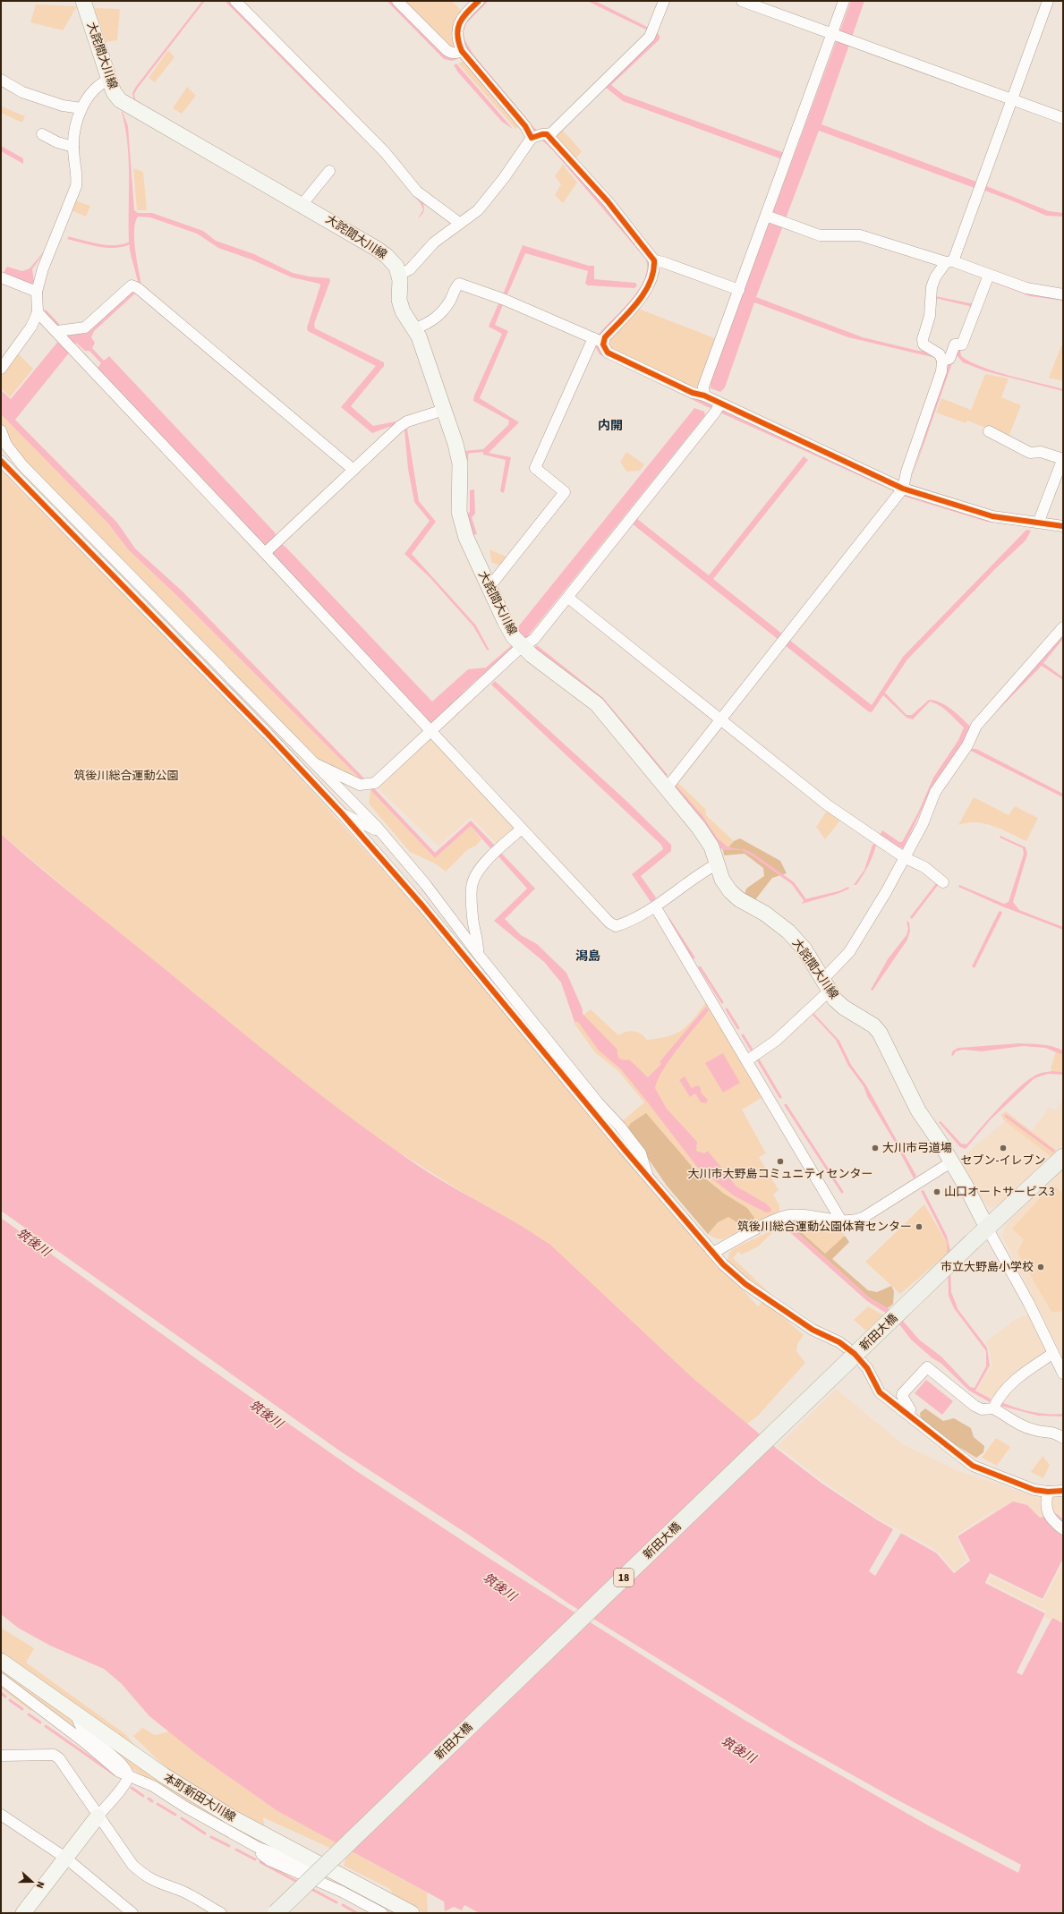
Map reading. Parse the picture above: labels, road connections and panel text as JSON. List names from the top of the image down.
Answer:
{
  "streets": {
    "main road": [
      "大詫間大川線",
      "新田大橋",
      "18",
      "本町新田大川線"
    ]
  },
  "crossings": [
    ["大詫間大川線", "新田大橋"],
    ["大詫間大川線", "18"],
    ["新田大橋", "18"]
  ],
  "districts": ["内開", "潟島"],
  "water": ["筑後川"],
  "parks": ["筑後川総合運動公園"],
  "places": [
    "大川市弓道場",
    "セブン-イレブン",
    "大川市大野島コミュニティセンター",
    "山口オートサービス3",
    "筑後川総合運動公園体育センター",
    "市立大野島小学校"
  ],
  "north": "right"
}
